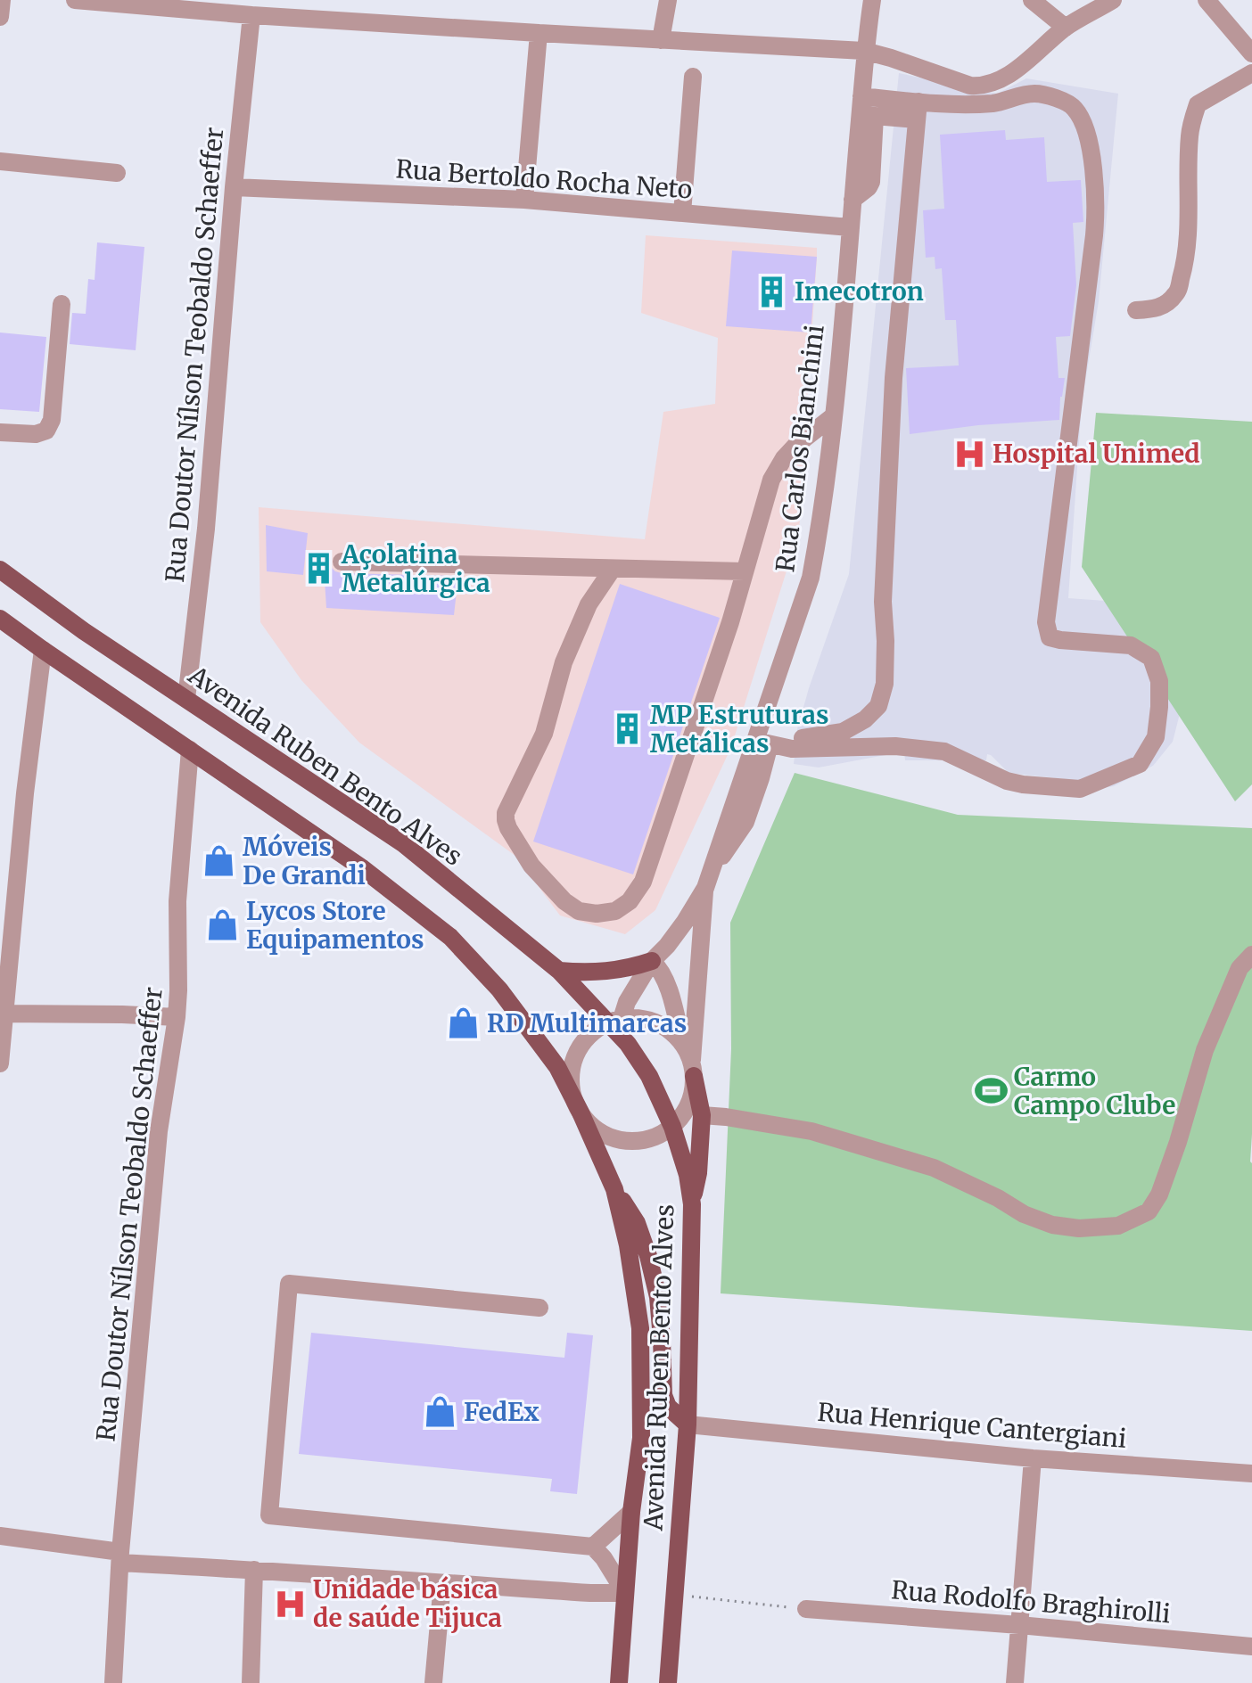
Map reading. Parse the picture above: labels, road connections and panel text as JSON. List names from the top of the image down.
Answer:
{
  "streets": {
    "main road": ["Avenida Ruben Bento Alves"],
    "street": [
      "Rua Bertoldo Rocha Neto",
      "Rua Doutor Nílson Teobaldo Schaeffer",
      "Rua Carlos Bianchini",
      "Rua Henrique Cantergiani",
      "Rua Rodolfo Braghirolli"
    ]
  },
  "crossings": [
    ["Rua Bertoldo Rocha Neto", "Rua Doutor Nílson Teobaldo Schaeffer"],
    ["Rua Bertoldo Rocha Neto", "Rua Carlos Bianchini"],
    ["Rua Doutor Nílson Teobaldo Schaeffer", "Avenida Ruben Bento Alves"],
    ["Rua Carlos Bianchini", "Avenida Ruben Bento Alves"],
    ["Avenida Ruben Bento Alves", "Rua Henrique Cantergiani"]
  ],
  "places": {
    "building": ["Imecotron", "Açolatina Metalúrgica", "MP Estruturas Metálicas"],
    "hospital": ["Hospital Unimed", "Unidade básica de saúde Tijuca"],
    "shop": [
      "Móveis De Grandi",
      "Lycos Store Equipamentos",
      "RD Multimarcas",
      "FedEx"
    ],
    "sports": ["Carmo Campo Clube"]
  }
}
